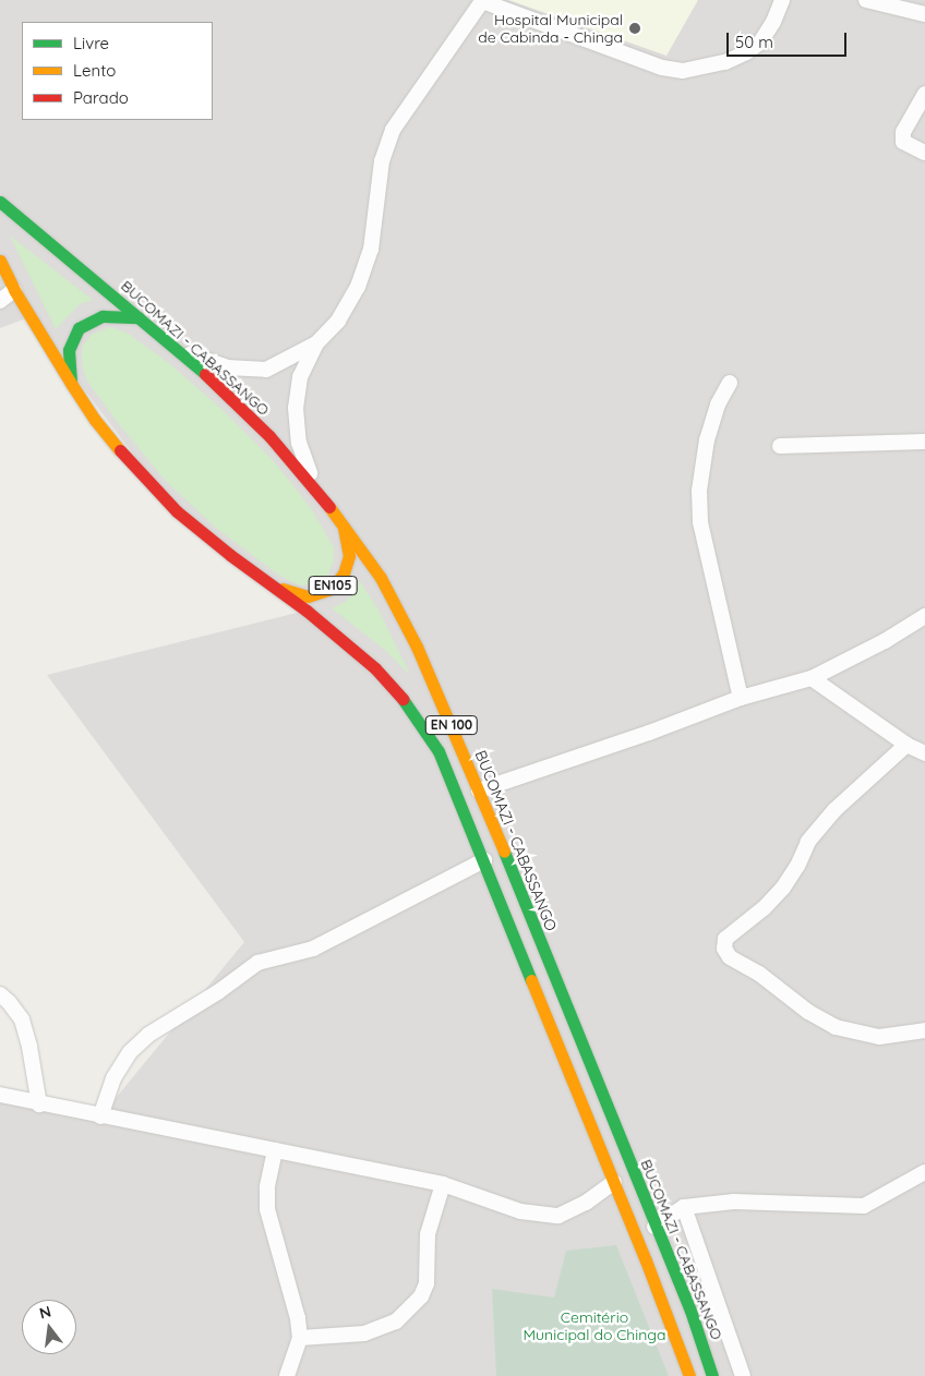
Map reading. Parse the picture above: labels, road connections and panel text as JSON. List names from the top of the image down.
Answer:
{
  "streets": {
    "main road": ["BUCOMAZI - CABASSANGO", "EN105", "EN 100"]
  },
  "crossings": [
    ["BUCOMAZI - CABASSANGO", "EN105"],
    ["EN105", "EN 100"]
  ],
  "parks": ["Cemitério Municipal do Chinga"],
  "places": ["Hospital Municipal de Cabinda - Chinga"],
  "legend": ["Livre", "Lento", "Parado"],
  "scale_bar": "50 m",
  "north": "top"
}
